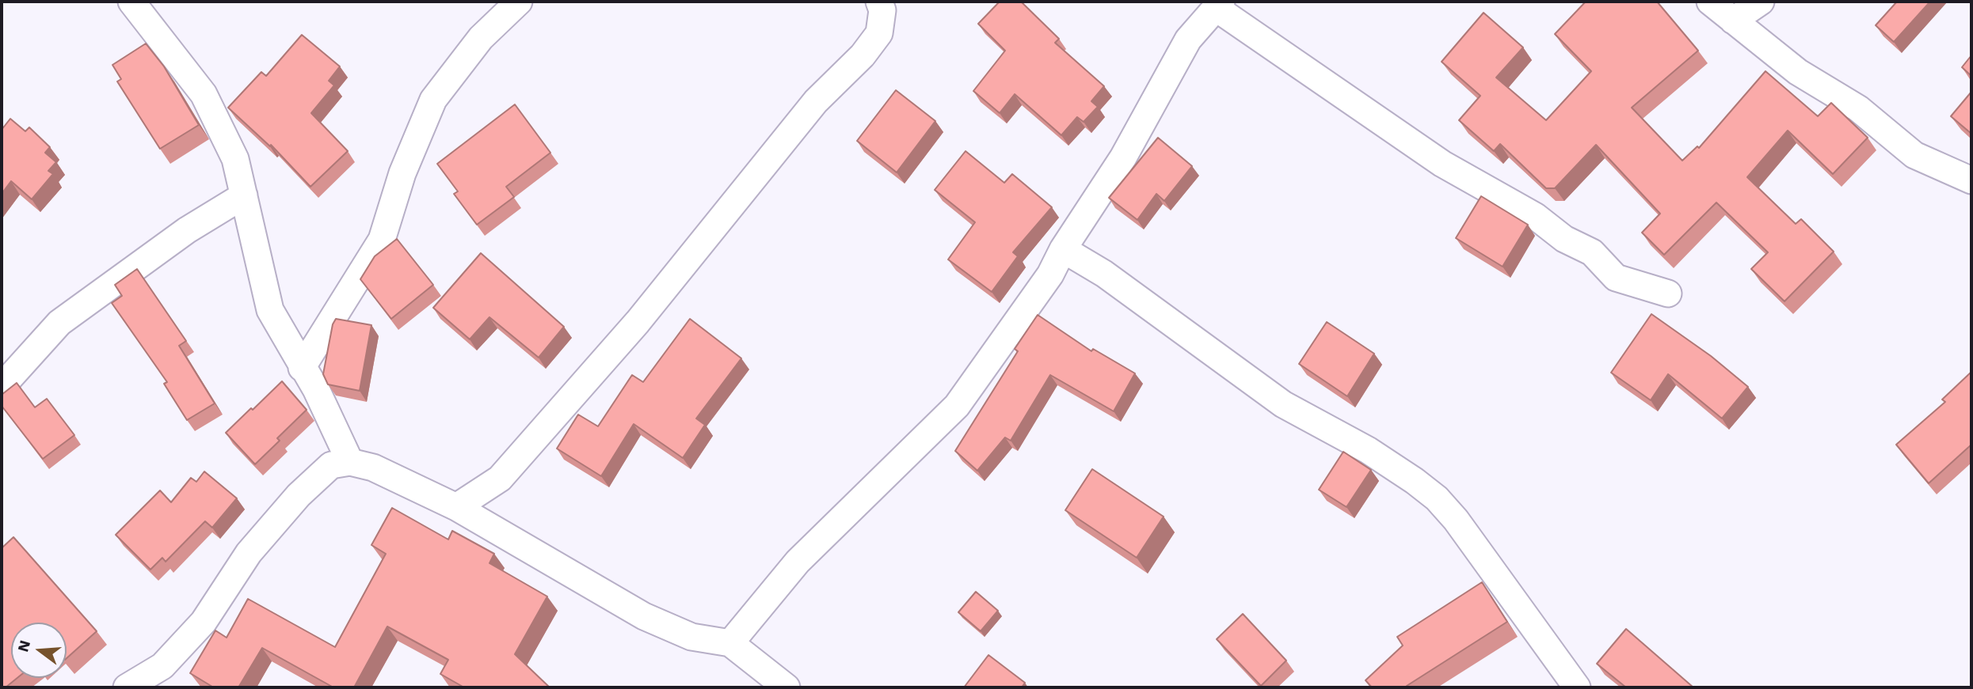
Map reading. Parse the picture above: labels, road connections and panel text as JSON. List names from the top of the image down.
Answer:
{
  "north": "left"
}
